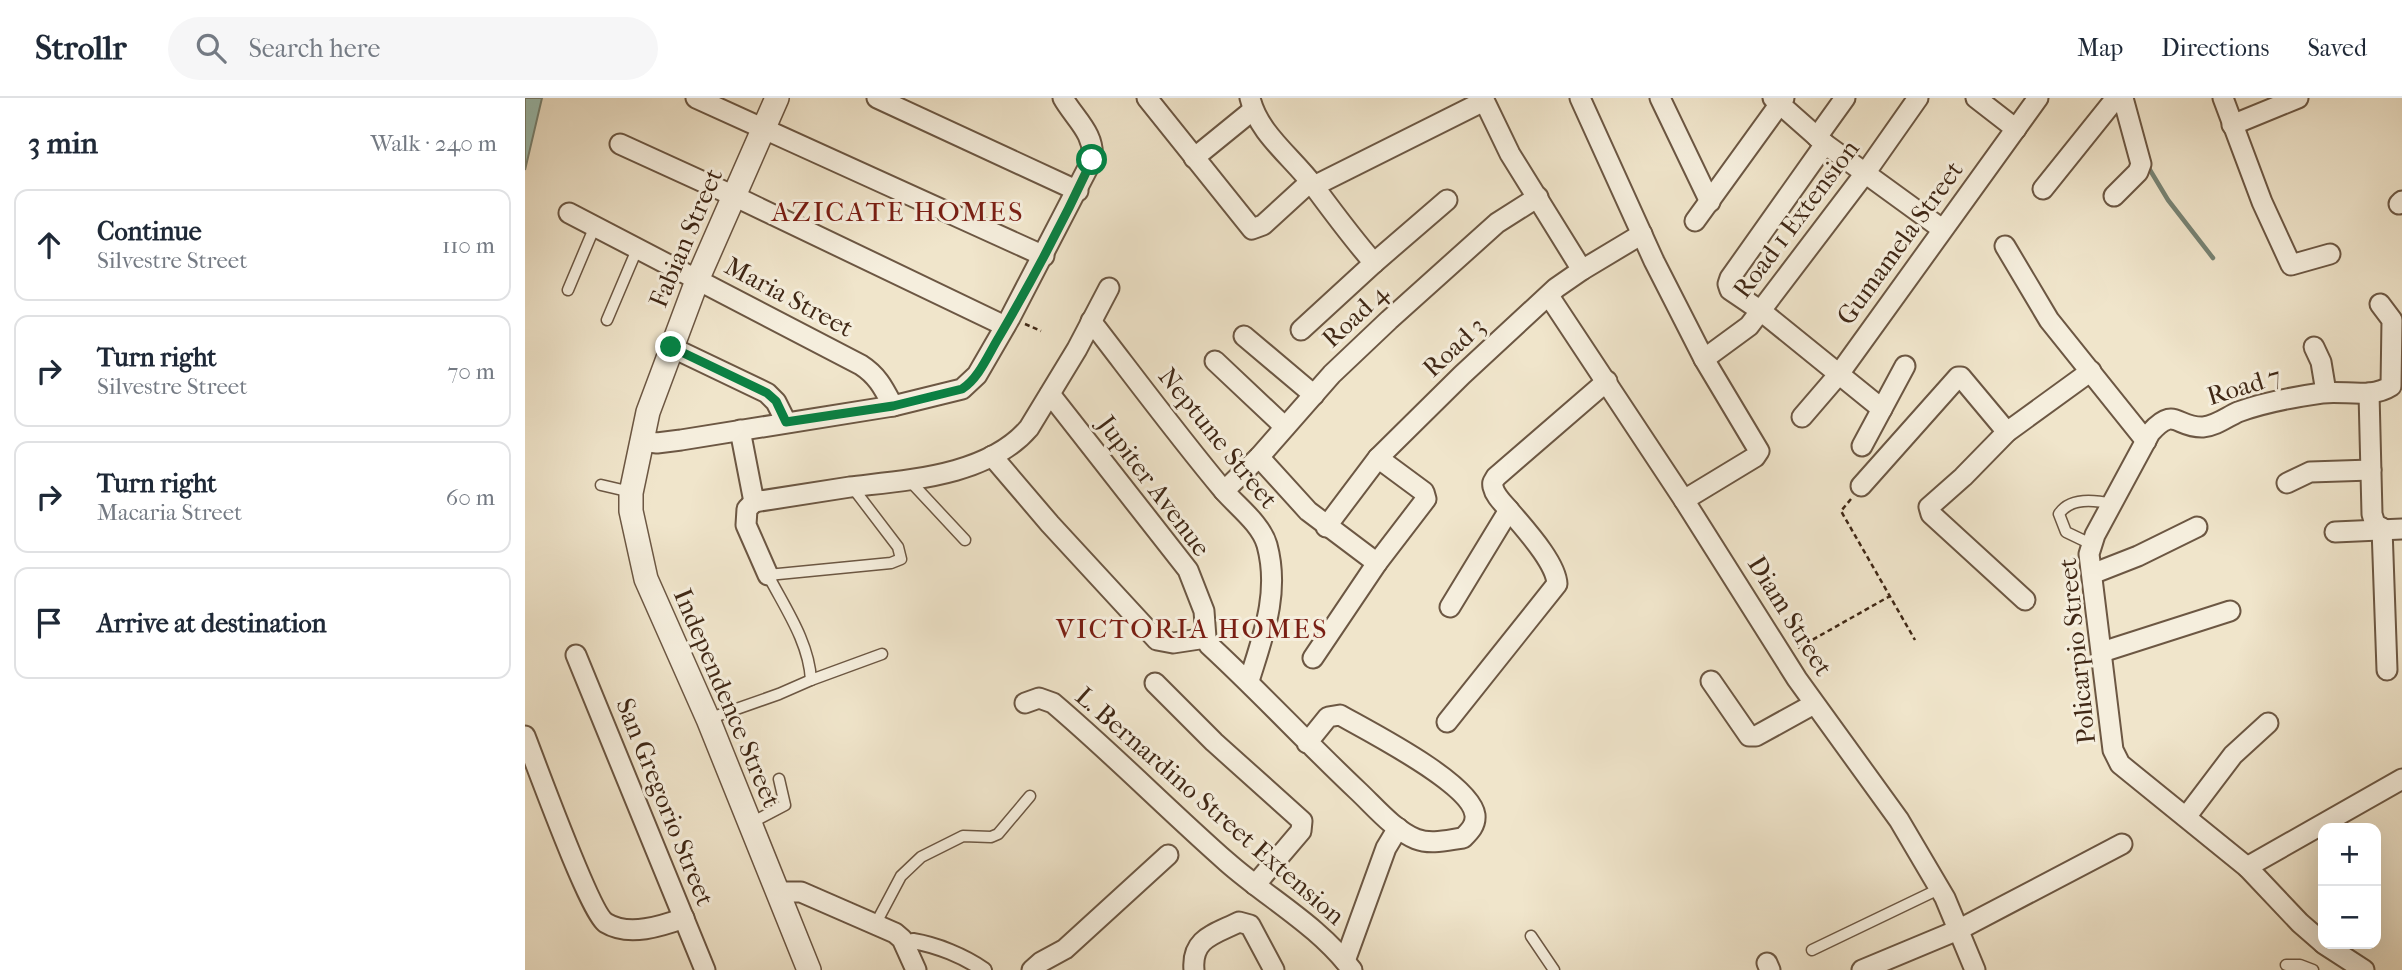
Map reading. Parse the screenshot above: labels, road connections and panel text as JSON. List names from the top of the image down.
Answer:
{
  "streets": {
    "street": [
      "Road 1 Extension",
      "Fabian Street",
      "Gumamela Street",
      "Maria Street",
      "Road 4",
      "Road 3",
      "Road 7",
      "Neptune Street",
      "Jupiter Avenue",
      "Diam Street",
      "Policarpio Street",
      "Independence Street",
      "San Gregorio Street",
      "L. Bernardino Street Extension"
    ]
  },
  "crossings": [
    ["Fabian Street", "Maria Street"],
    ["Fabian Street", "Independence Street"],
    ["Road 4", "Neptune Street"],
    ["Road 3", "Diam Street"],
    ["Road 7", "Policarpio Street"]
  ],
  "districts": ["AZICATE HOMES", "VICTORIA HOMES"],
  "page": {
    "header": "Strollr",
    "search": "Search here",
    "nav": ["Map", "Directions", "Saved"],
    "heading": ["3 min", "Walk · 240 m"],
    "list": [
      ["Continue", "Silvestre Street", "110 m"],
      ["Turn right", "Silvestre Street", "70 m"],
      ["Turn right", "Macaria Street", "60 m"],
      "Arrive at destination"
    ],
    "map_buttons": ["+", "−"]
  }
}
